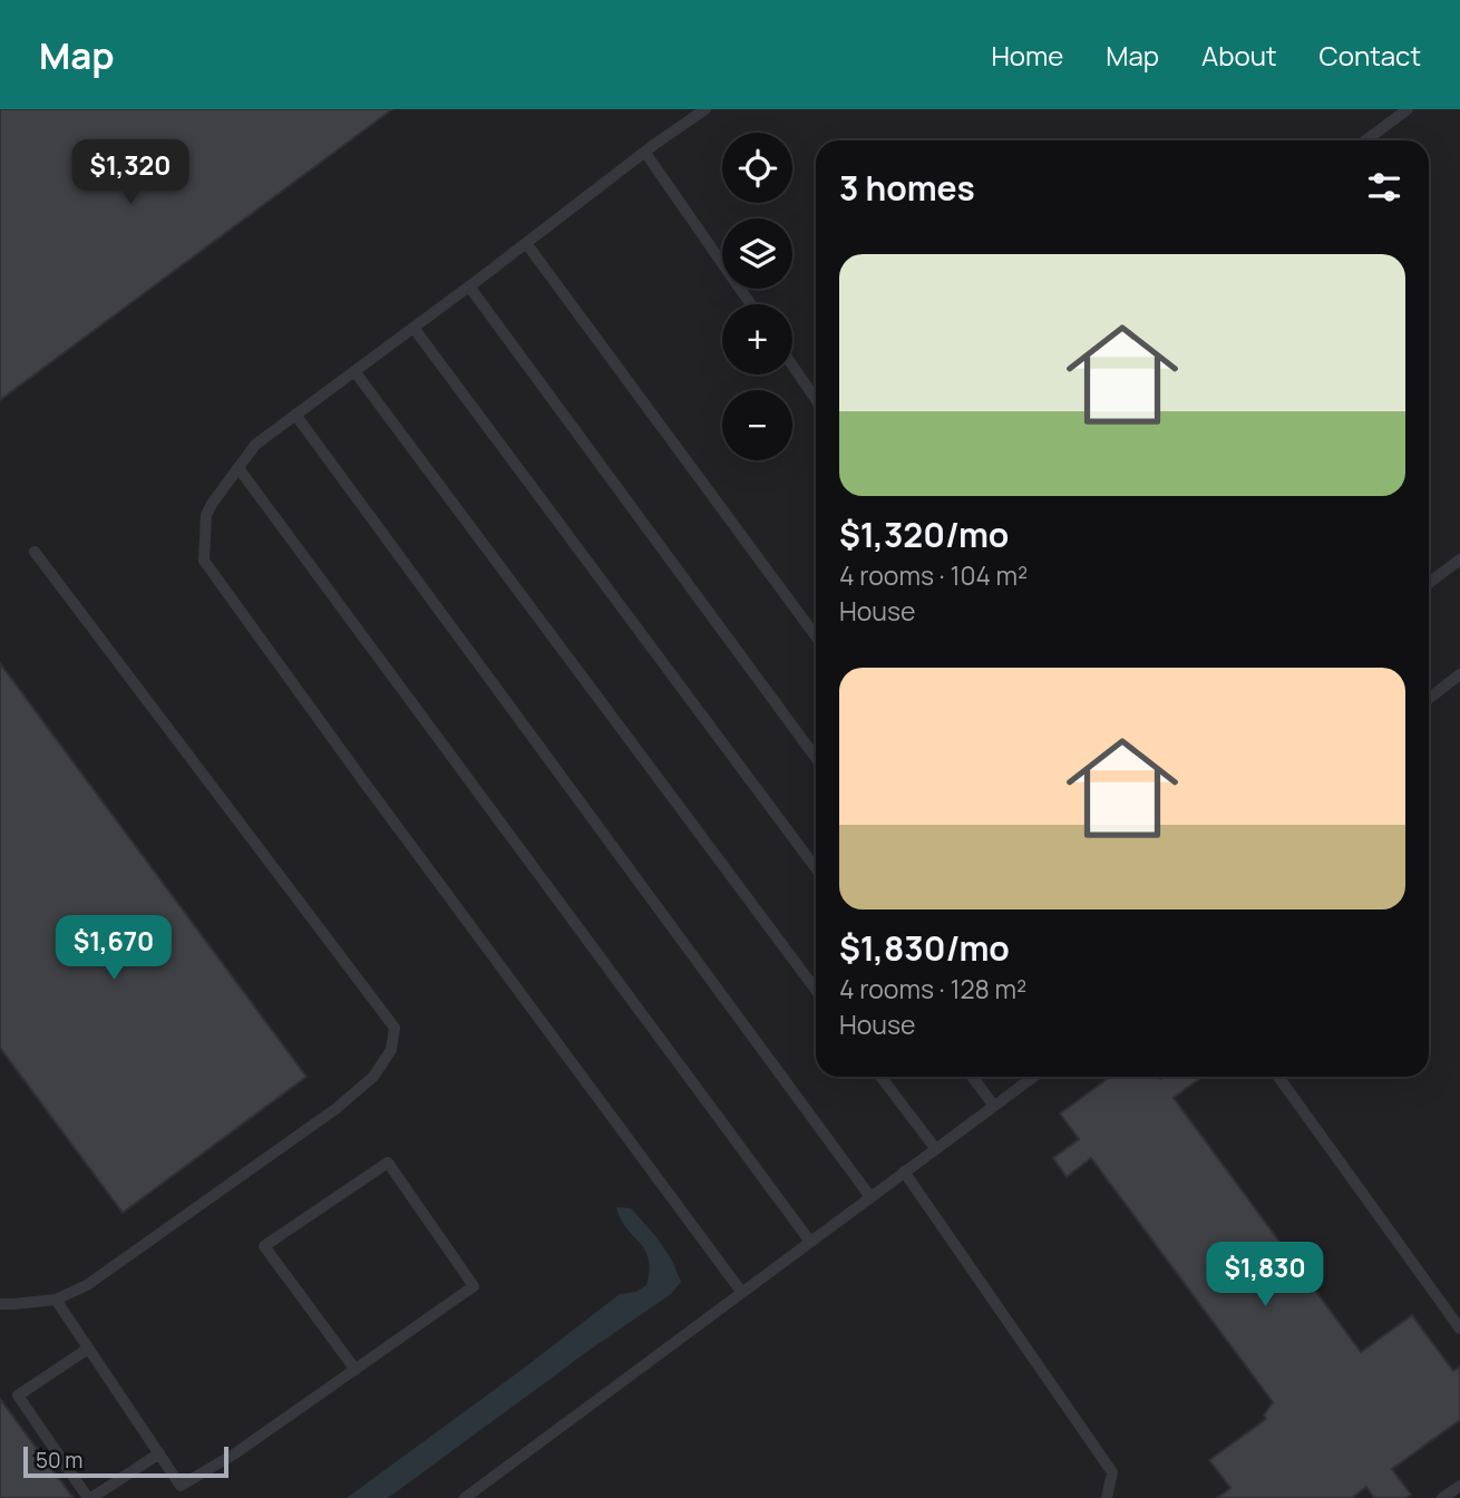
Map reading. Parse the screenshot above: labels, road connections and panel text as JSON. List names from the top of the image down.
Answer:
{
  "scale_bar": "50 m",
  "page": {
    "header": "Map",
    "nav": [
      "Home",
      "Map",
      "About",
      "Contact"
    ],
    "map_buttons": ["+", "−"],
    "price": ["$1,320", "$1,670", "$1,830"],
    "heading": "3 homes",
    "list": [
      {
        "name": "$1,320/mo",
        "note": "4 rooms · 104 m² · House"
      },
      {
        "name": "$1,830/mo",
        "note": "4 rooms · 128 m² · House"
      }
    ],
    "scale": "50 m"
  }
}
